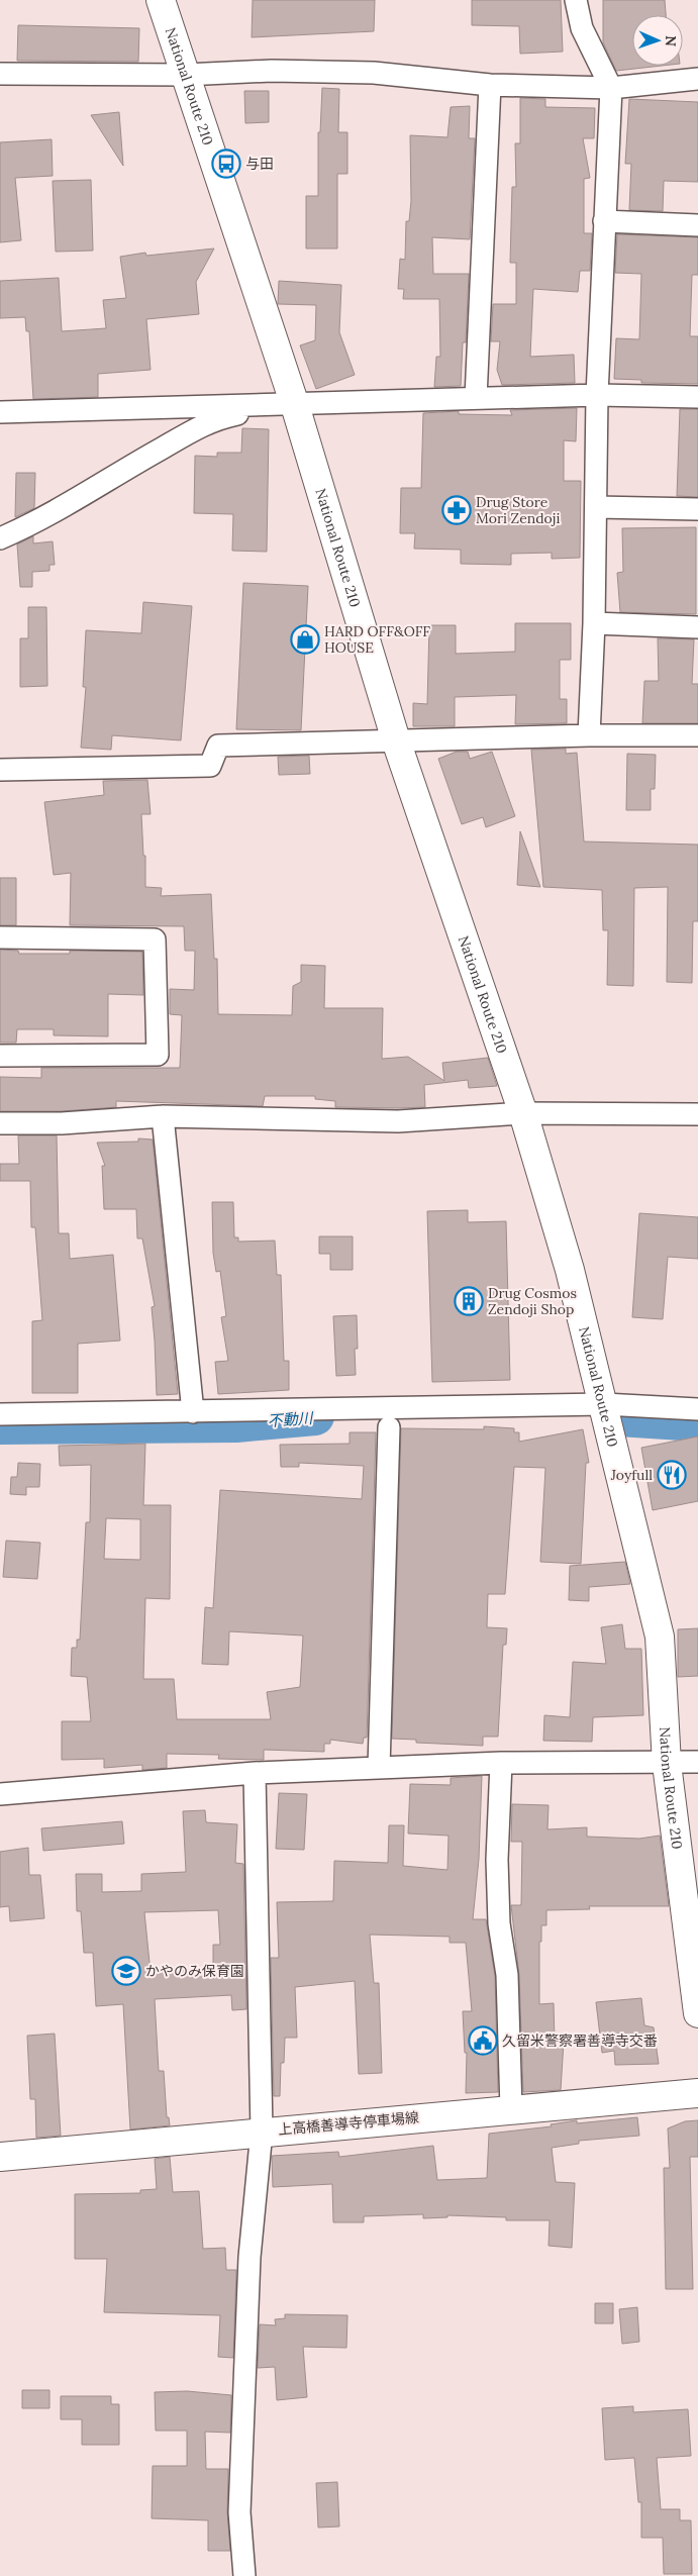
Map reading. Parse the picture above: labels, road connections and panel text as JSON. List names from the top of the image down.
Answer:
{
  "streets": {
    "main road": ["National Route 210", "上高橋善導寺停車場線"]
  },
  "water": ["不動川"],
  "places": {
    "bus stop": ["与田"],
    "pharmacy": ["Drug Store Mori Zendoji"],
    "shop": ["HARD OFF&OFF HOUSE"],
    "building": ["Drug Cosmos Zendoji Shop"],
    "restaurant": ["Joyfull"],
    "school or university": ["かやのみ保育園"],
    "public building": ["久留米警察署善導寺交番"]
  },
  "north": "right"
}
